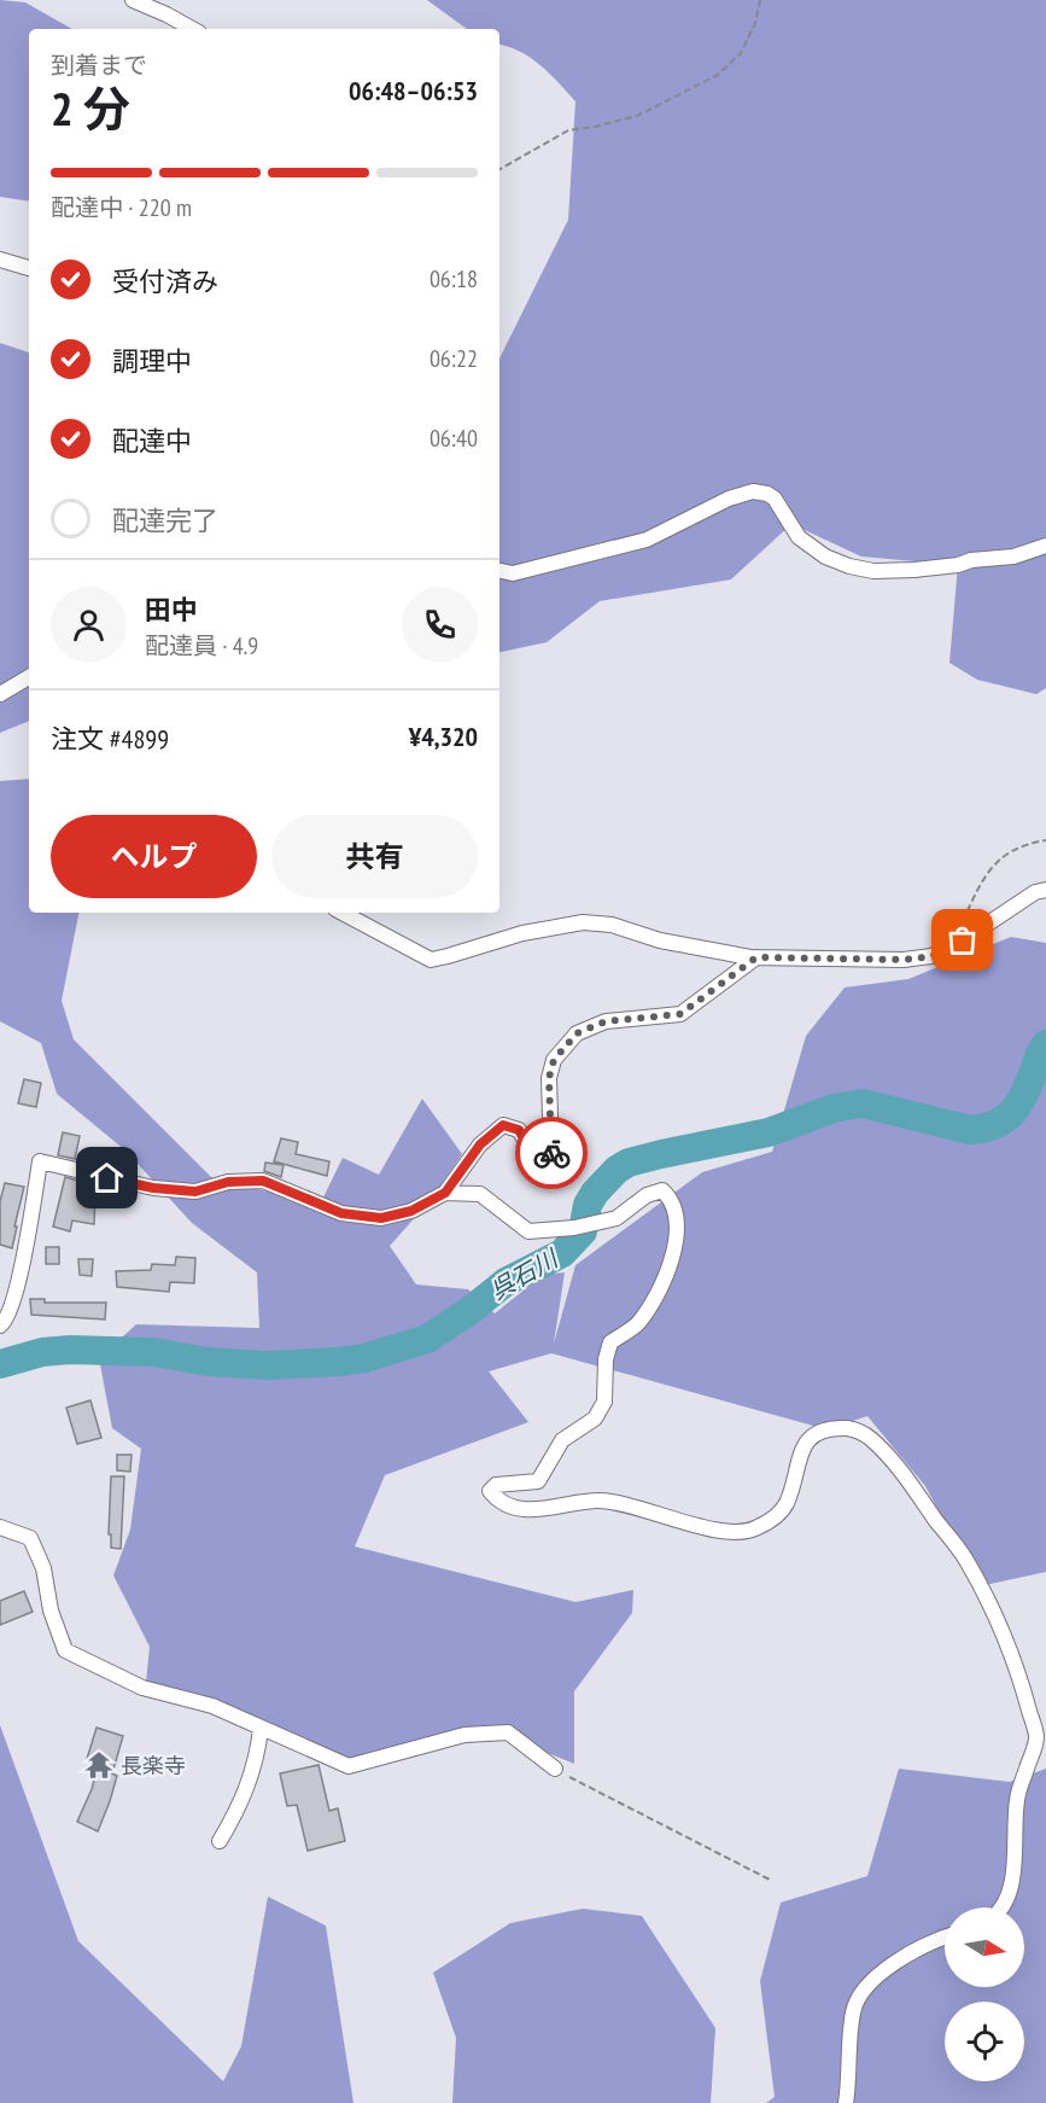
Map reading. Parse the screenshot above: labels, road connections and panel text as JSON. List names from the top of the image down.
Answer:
{
  "water": ["呉石川"],
  "places": {
    "temple": ["長楽寺"]
  },
  "north": "right",
  "page": {
    "heading": ["2 分", "到着まで", "06:48–06:53"],
    "panel": [
      "田中",
      "配達員 · 4.9",
      "注文 #4899",
      "¥4,320"
    ],
    "bar": "配達中 · 220 m",
    "list": [
      ["受付済み", "06:18"],
      ["調理中", "06:22"],
      ["配達中", "06:40"],
      "配達完了"
    ],
    "buttons": ["ヘルプ", "共有"]
  }
}
